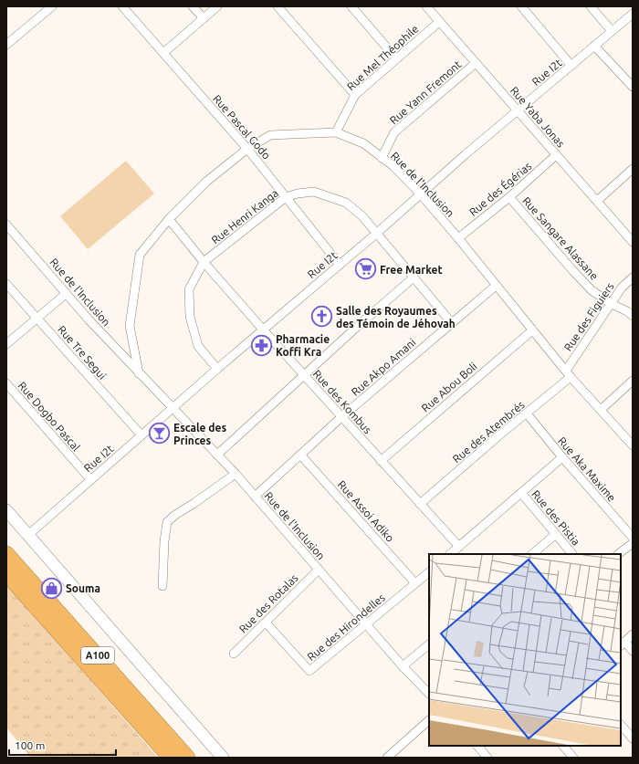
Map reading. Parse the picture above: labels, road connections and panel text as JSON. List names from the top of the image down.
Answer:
{
  "streets": {
    "highway": ["A100"],
    "street": [
      "Rue Mel Théophile",
      "Rue I2t",
      "Rue Yann Fremont",
      "Rue Yaba Jonas",
      "Rue Pascal Godo",
      "Rue de l'Inclusion",
      "Rue des Égérias",
      "Rue Henri Kanga",
      "Rue Sangare Alassane",
      "Rue des Figuiers",
      "Rue Tre Segui",
      "Rue Akpo Amani",
      "Rue Abou Boli",
      "Rue des Kombus",
      "Rue Dogbo Pascal",
      "Rue des Atembrés",
      "Rue Aka Maxime",
      "Rue Assoi Adiko",
      "Rue des Pistia",
      "Rue des Rotalas",
      "Rue des Hirondelles"
    ]
  },
  "crossings": [
    ["Rue Mel Théophile", "Rue Yaba Jonas"],
    ["Rue Mel Théophile", "Rue de l'Inclusion"],
    ["Rue I2t", "Rue Yaba Jonas"],
    ["Rue I2t", "Rue Pascal Godo"],
    ["Rue I2t", "Rue de l'Inclusion"],
    ["Rue I2t", "Rue Henri Kanga"],
    ["Rue I2t", "Rue Tre Segui"],
    ["Rue I2t", "Rue des Kombus"],
    ["Rue I2t", "Rue Dogbo Pascal"],
    ["Rue Yann Fremont", "Rue Yaba Jonas"],
    ["Rue Yann Fremont", "Rue de l'Inclusion"],
    ["Rue Yaba Jonas", "Rue des Égérias"],
    ["Rue Pascal Godo", "Rue de l'Inclusion"],
    ["Rue Pascal Godo", "Rue Henri Kanga"],
    ["Rue de l'Inclusion", "Rue des Égérias"],
    ["Rue de l'Inclusion", "Rue des Figuiers"],
    ["Rue de l'Inclusion", "Rue Akpo Amani"],
    ["Rue de l'Inclusion", "Rue Abou Boli"],
    ["Rue de l'Inclusion", "Rue des Kombus"],
    ["Rue de l'Inclusion", "Rue des Atembrés"],
    ["Rue de l'Inclusion", "Rue des Rotalas"],
    ["Rue de l'Inclusion", "Rue des Hirondelles"],
    ["Rue des Égérias", "Rue Sangare Alassane"],
    ["Rue Henri Kanga", "Rue Akpo Amani"],
    ["Rue Henri Kanga", "Rue des Kombus"],
    ["Rue Sangare Alassane", "Rue des Figuiers"],
    ["Rue des Figuiers", "Rue des Atembrés"],
    ["Rue Akpo Amani", "Rue des Kombus"],
    ["Rue Akpo Amani", "Rue Assoi Adiko"],
    ["Rue Abou Boli", "Rue des Kombus"],
    ["Rue des Kombus", "Rue des Atembrés"],
    ["Rue des Atembrés", "Rue Aka Maxime"],
    ["Rue Assoi Adiko", "Rue des Hirondelles"],
    ["Rue des Rotalas", "Rue des Hirondelles"]
  ],
  "places": {
    "supermarket": ["Free Market"],
    "church": ["Salle des Royaumes des Témoin de Jéhovah"],
    "pharmacy": ["Pharmacie Koffi Kra"],
    "bar": ["Escale des Princes"],
    "shop": ["Souma"]
  },
  "scale_bar": "100 m"
}
